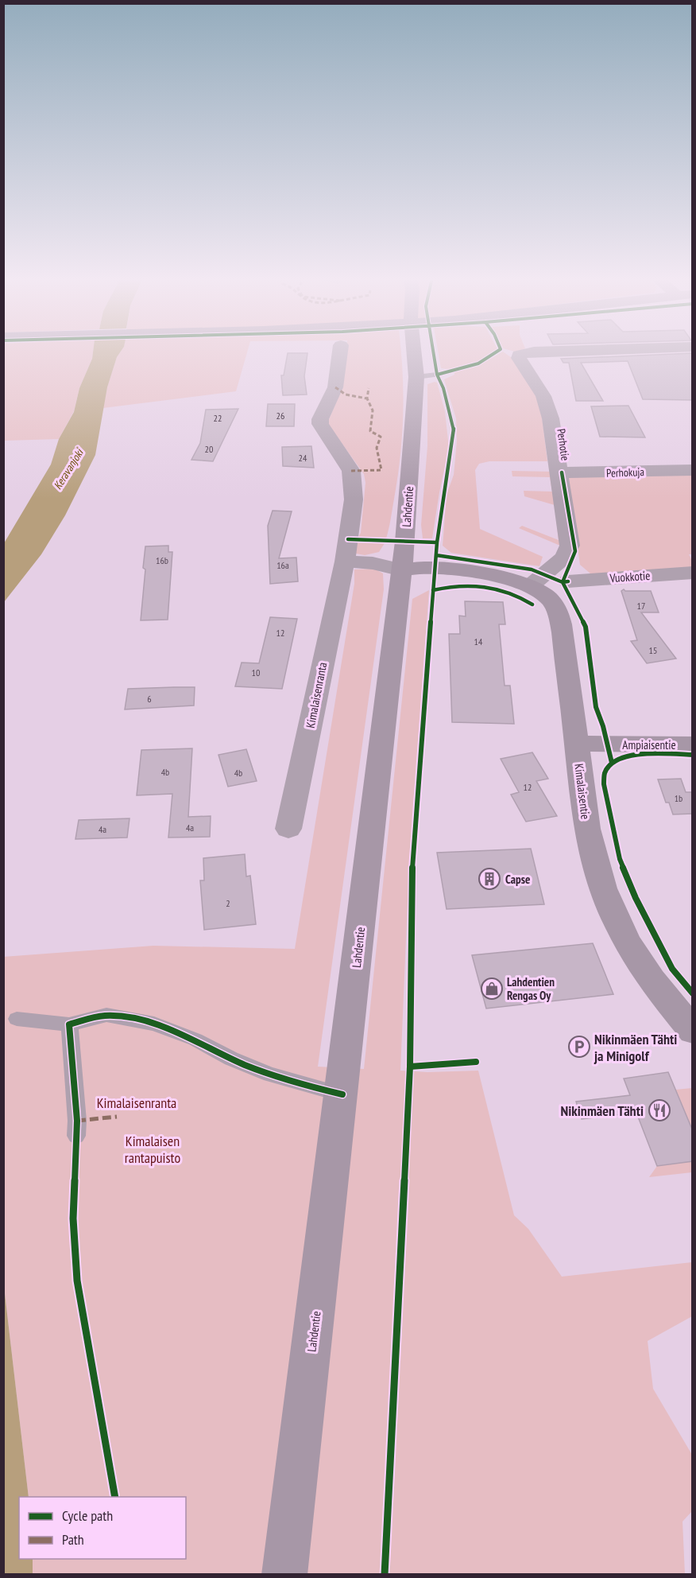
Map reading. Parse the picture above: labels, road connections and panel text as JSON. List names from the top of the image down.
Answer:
{
  "streets": {
    "main road": ["Lahdentie", "Ampiaisentie", "Kimalaisentie"],
    "street": [
      "Perhotie",
      "Perhokuja",
      "Vuokkotie",
      "Kimalaisenranta"
    ]
  },
  "crossings": [
    ["Perhotie", "Perhokuja"],
    ["Perhotie", "Kimalaisentie"],
    ["Lahdentie", "Kimalaisentie"],
    ["Ampiaisentie", "Kimalaisentie"]
  ],
  "water": ["Keravanjoki"],
  "parks": ["Kimalaisenranta", "Kimalaisen rantapuisto"],
  "places": {
    "building": ["Capse"],
    "shop": ["Lahdentien Rengas Oy"],
    "parking": ["Nikinmäen Tähti ja Minigolf"],
    "restaurant": ["Nikinmäen Tähti"]
  },
  "house_numbers": [
    "26",
    "22",
    "20",
    "24",
    "16b",
    "16a",
    "17",
    "12",
    "14",
    "15",
    "10",
    "6",
    "4b",
    "4b",
    "12",
    "1b",
    "4a",
    "4a",
    "2"
  ],
  "legend": ["Cycle path", "Path"]
}
